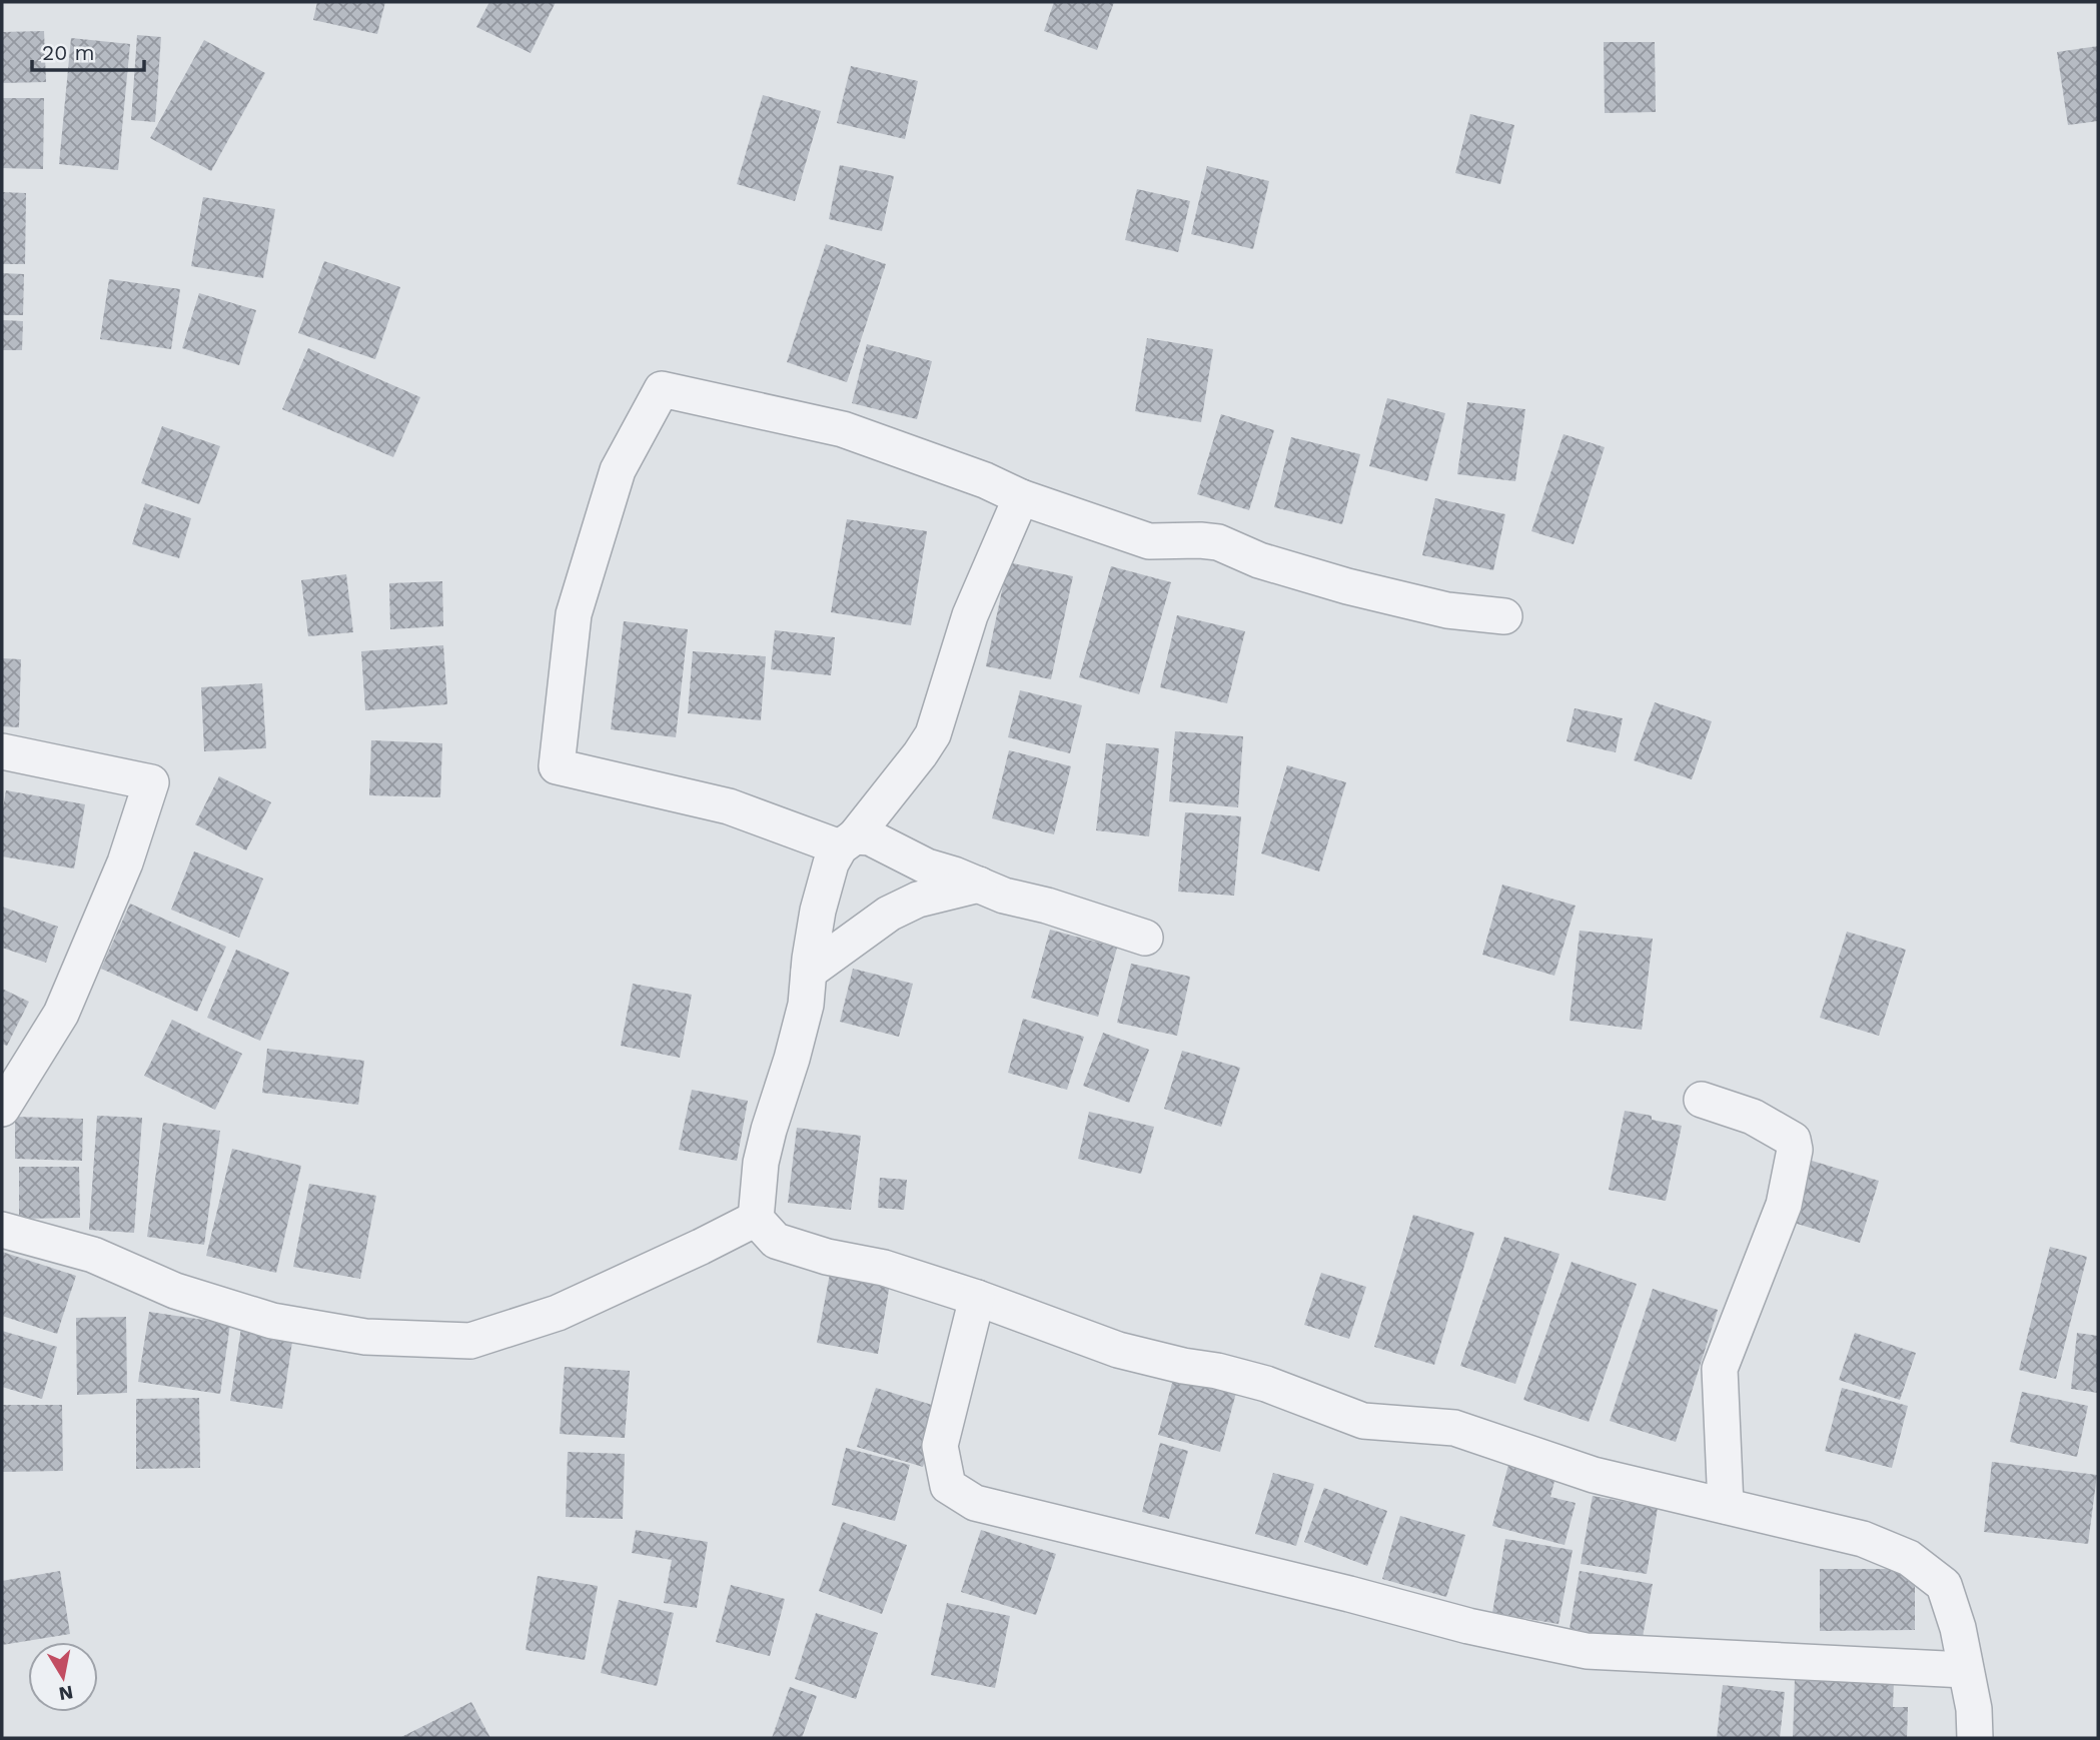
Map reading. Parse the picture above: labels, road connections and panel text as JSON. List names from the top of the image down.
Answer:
{
  "scale_bar": "20 m",
  "north": "bottom"
}
